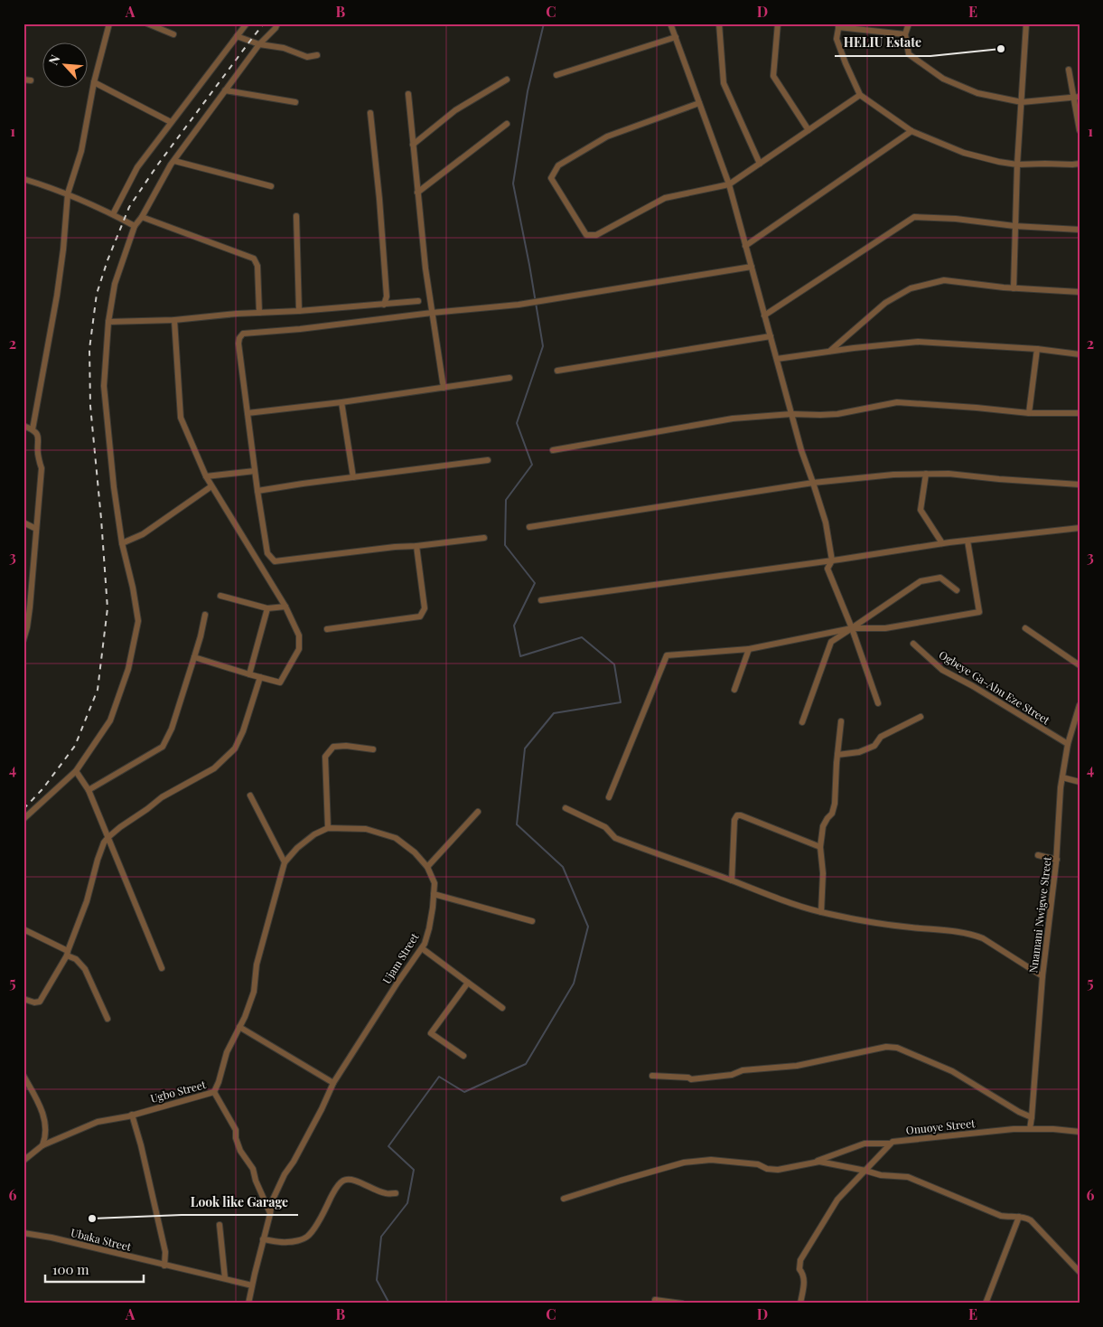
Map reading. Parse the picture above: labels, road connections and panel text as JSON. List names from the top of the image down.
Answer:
{
  "streets": {
    "street": [
      "Ogbeye Ga-Abu Eze Street",
      "Nnamani Nwigwe Street",
      "Ujam Street",
      "Ugbo Street",
      "Onuoye Street",
      "Ubaka Street"
    ]
  },
  "crossings": [
    ["Ogbeye Ga-Abu Eze Street", "Nnamani Nwigwe Street"],
    ["Nnamani Nwigwe Street", "Onuoye Street"],
    ["Ujam Street", "Ugbo Street"],
    ["Ujam Street", "Ubaka Street"]
  ],
  "places": ["HELIU Estate", "Look like Garage"],
  "scale_bar": "100 m",
  "north": "top left",
  "grid": {
    "columns": [
      "A",
      "B",
      "C",
      "D",
      "E"
    ],
    "rows": [
      "1",
      "2",
      "3",
      "4",
      "5",
      "6"
    ]
  }
}
